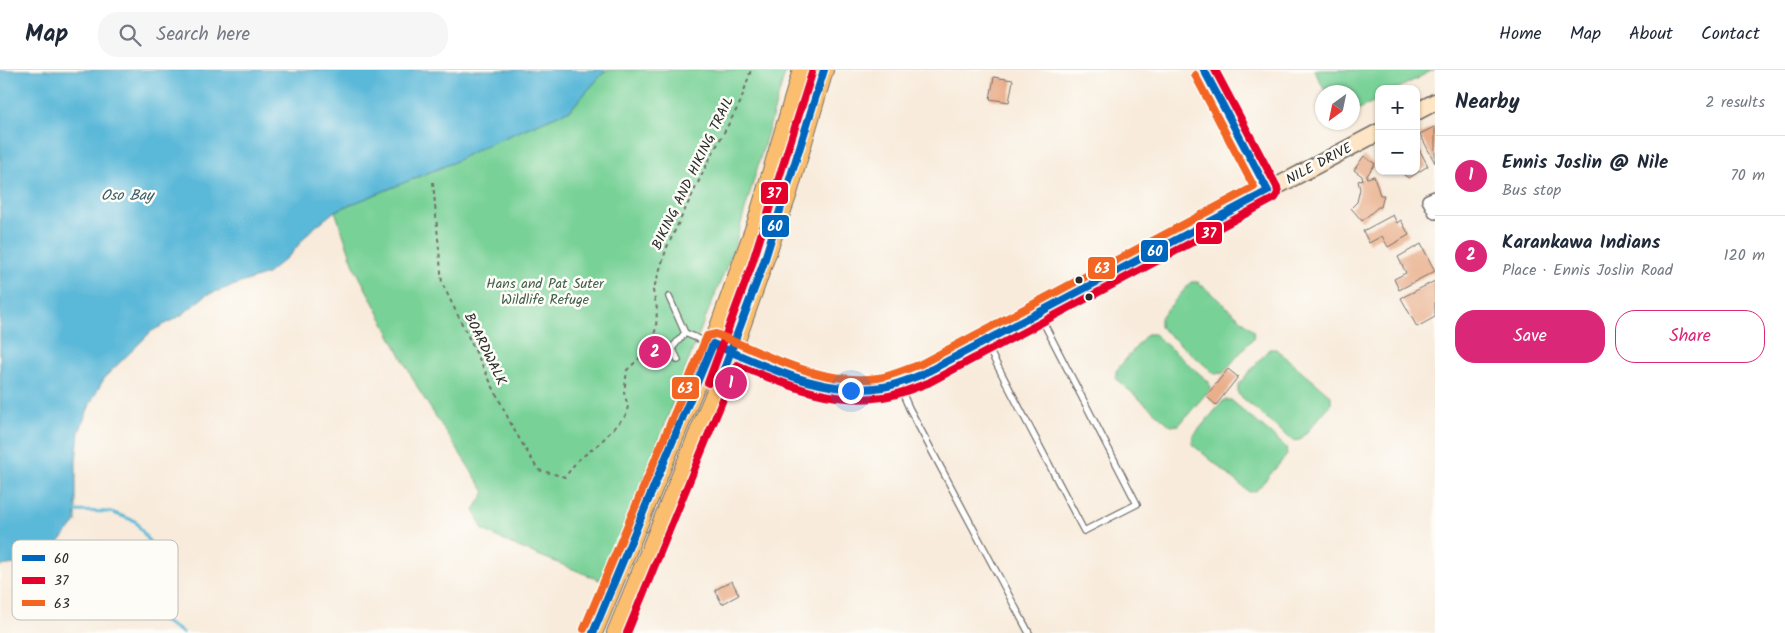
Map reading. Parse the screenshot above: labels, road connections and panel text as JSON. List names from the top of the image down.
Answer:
{
  "streets": {
    "main road": ["NILE DRIVE"],
    "path": ["BIKING AND HIKING TRAIL", "BOARDWALK"]
  },
  "crossings": [
    ["BIKING AND HIKING TRAIL", "BOARDWALK"]
  ],
  "water": ["Oso Bay"],
  "parks": ["Hans and Pat Suter Wildlife Refuge"],
  "lines": ["transit line 60", "transit line 37", "transit line 63"],
  "legend": ["60", "37", "63"],
  "north": "bottom left",
  "page": {
    "header": "Map",
    "search": "Search here",
    "nav": [
      "Home",
      "Map",
      "About",
      "Contact"
    ],
    "heading": ["Nearby", "2 results"],
    "map_buttons": ["+", "−"],
    "list": [
      {
        "mark": "1",
        "name": "Ennis Joslin @ Nile",
        "note": "Bus stop",
        "value": "70 m"
      },
      {
        "mark": "2",
        "name": "Karankawa Indians",
        "note": "Place · Ennis Joslin Road",
        "value": "120 m"
      }
    ],
    "buttons": ["Save", "Share"],
    "pins": ["2", "1"]
  }
}
